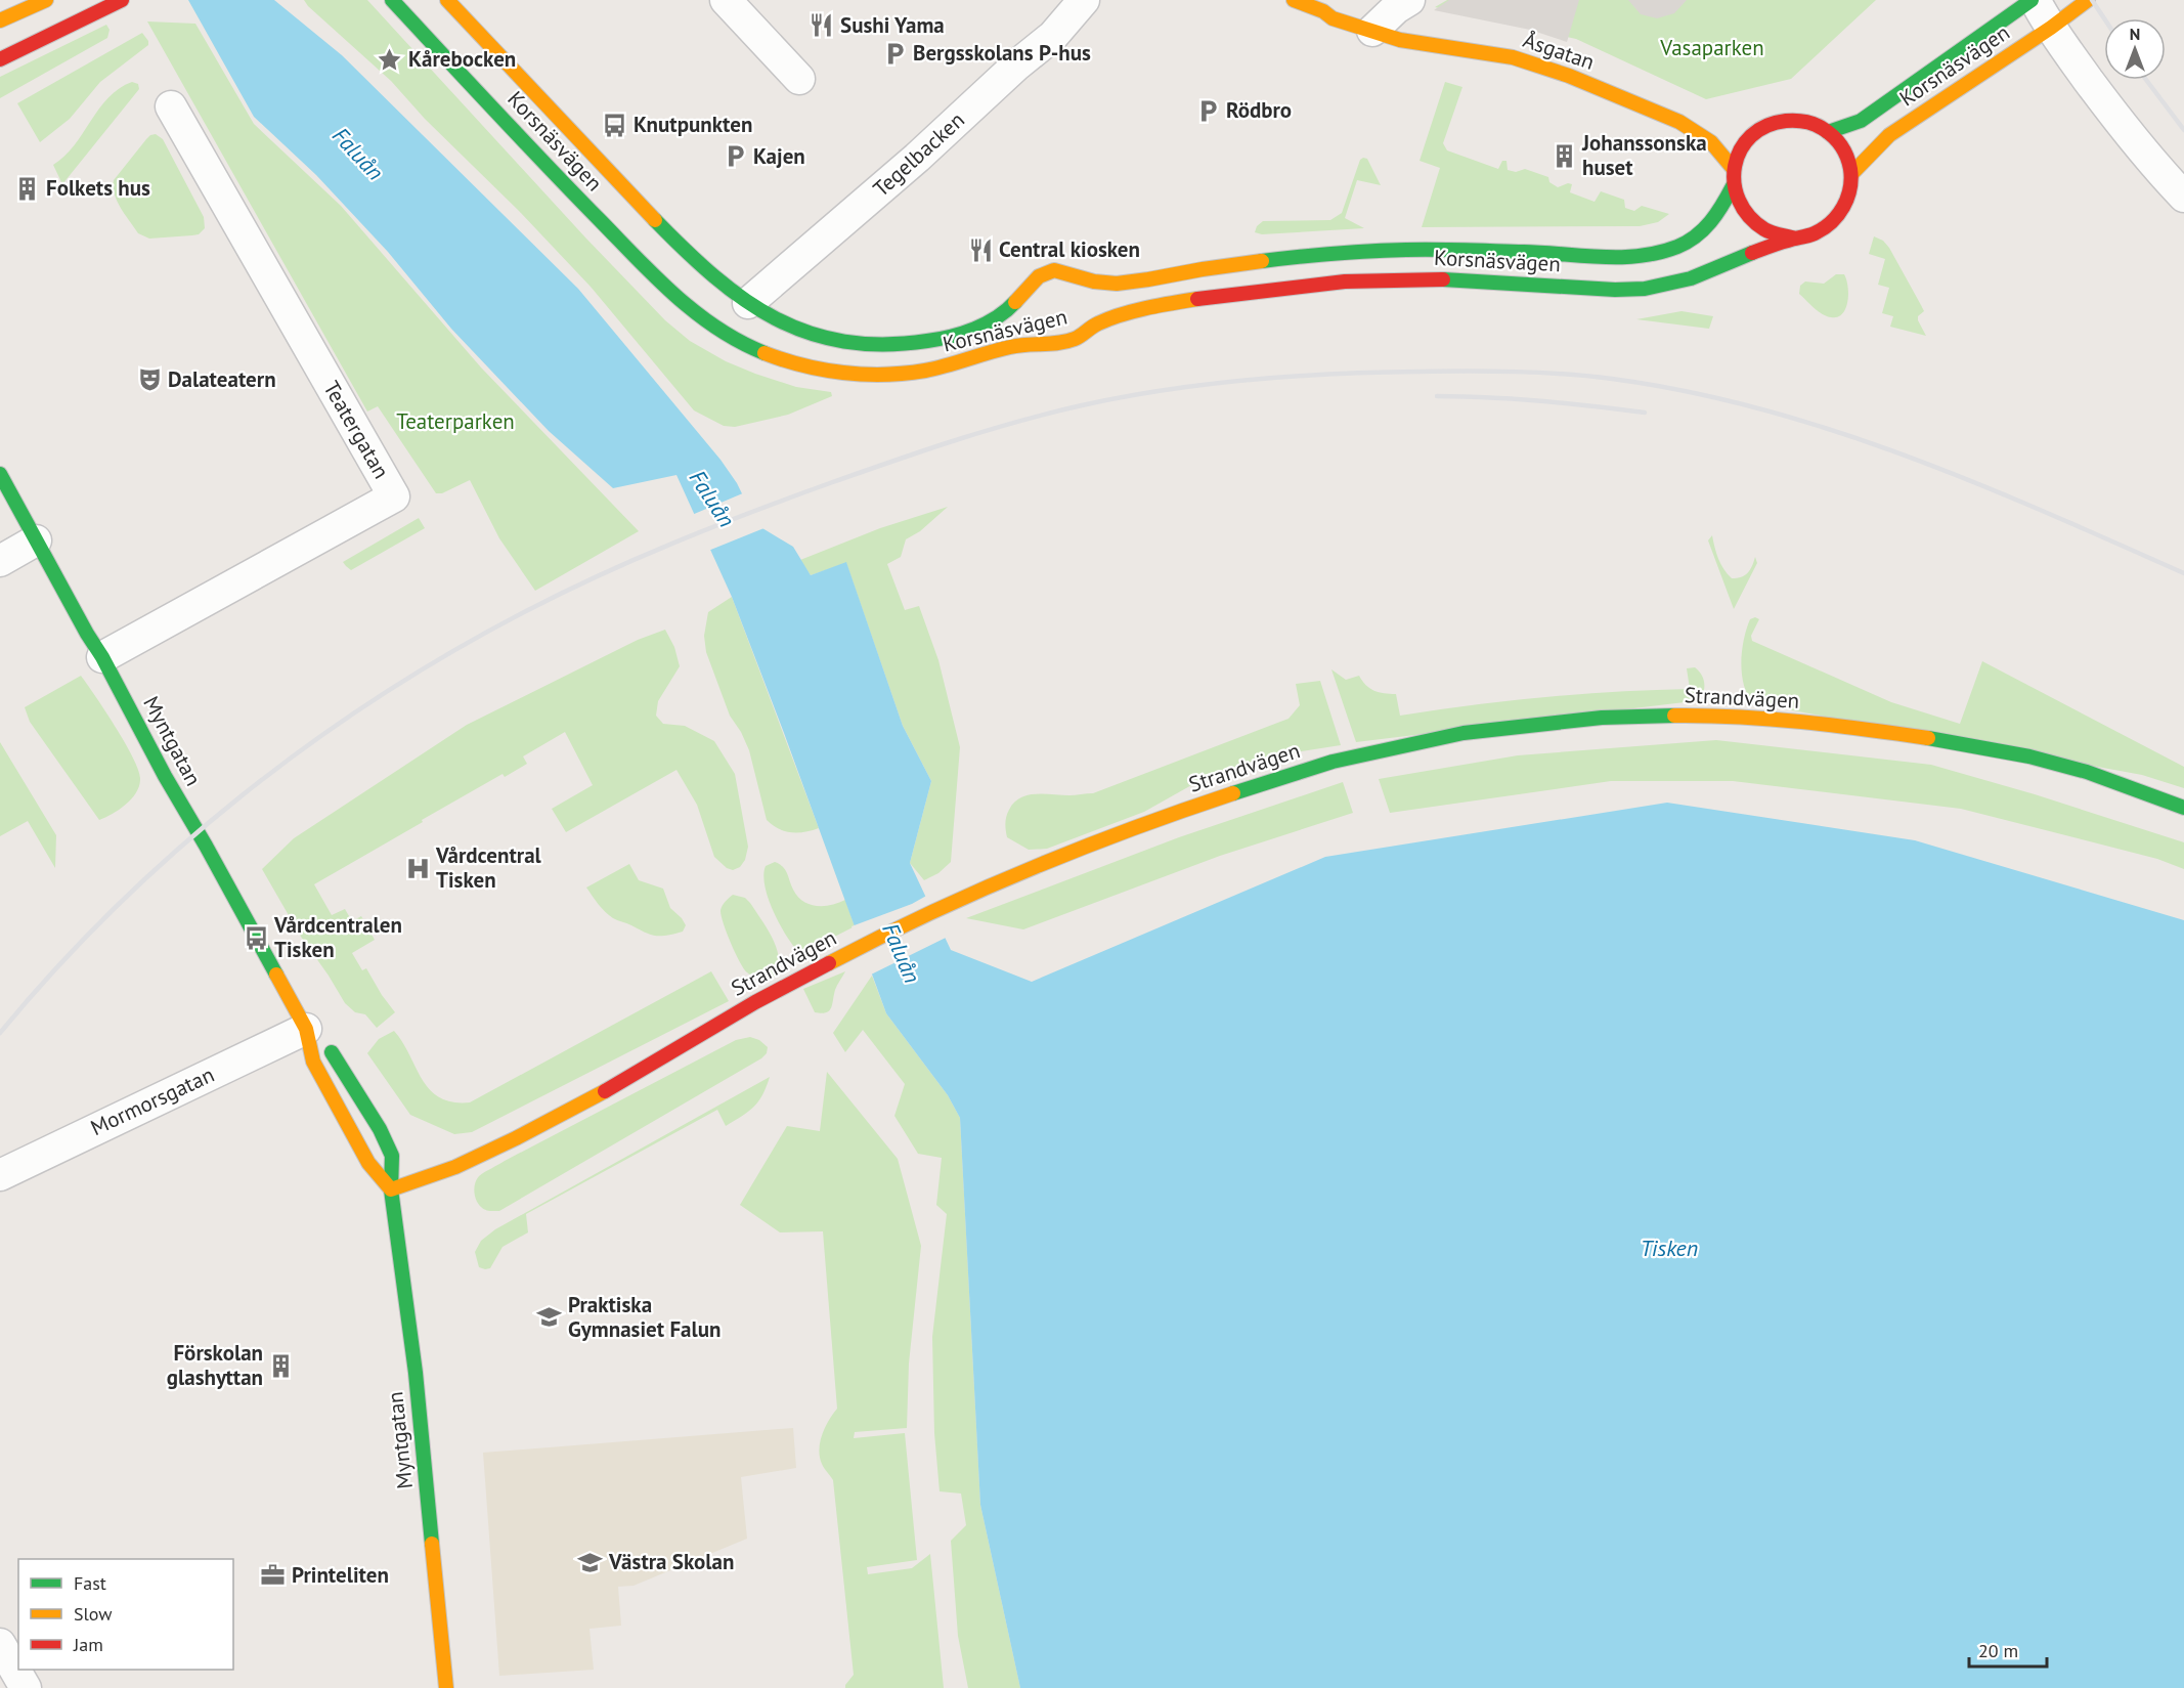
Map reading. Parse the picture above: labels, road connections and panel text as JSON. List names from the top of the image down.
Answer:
{
  "streets": {
    "street": [
      "Åsgatan",
      "Korsnäsvägen",
      "Tegelbacken",
      "Teatergatan",
      "Strandvägen",
      "Myntgatan",
      "Mormorsgatan"
    ]
  },
  "crossings": [
    ["Åsgatan", "Korsnäsvägen"],
    ["Korsnäsvägen", "Tegelbacken"],
    ["Teatergatan", "Myntgatan"],
    ["Strandvägen", "Myntgatan"],
    ["Myntgatan", "Mormorsgatan"]
  ],
  "water": ["Faluån", "Tisken"],
  "parks": ["Vasaparken", "Teaterparken"],
  "places": {
    "restaurant": ["Sushi Yama", "Central kiosken"],
    "parking": ["Bergsskolans P-hus", "Rödbro", "Kajen"],
    "place": ["Kårebocken"],
    "bus stop": ["Knutpunkten", "Vårdcentralen Tisken"],
    "building": ["Johanssonska huset", "Folkets hus", "Förskolan glashyttan"],
    "theatre": ["Dalateatern"],
    "hospital": ["Vårdcentral Tisken"],
    "school or university": ["Praktiska Gymnasiet Falun", "Västra Skolan"],
    "office": ["Printeliten"]
  },
  "legend": ["Fast", "Slow", "Jam"],
  "scale_bar": "20 m",
  "north": "top"
}
